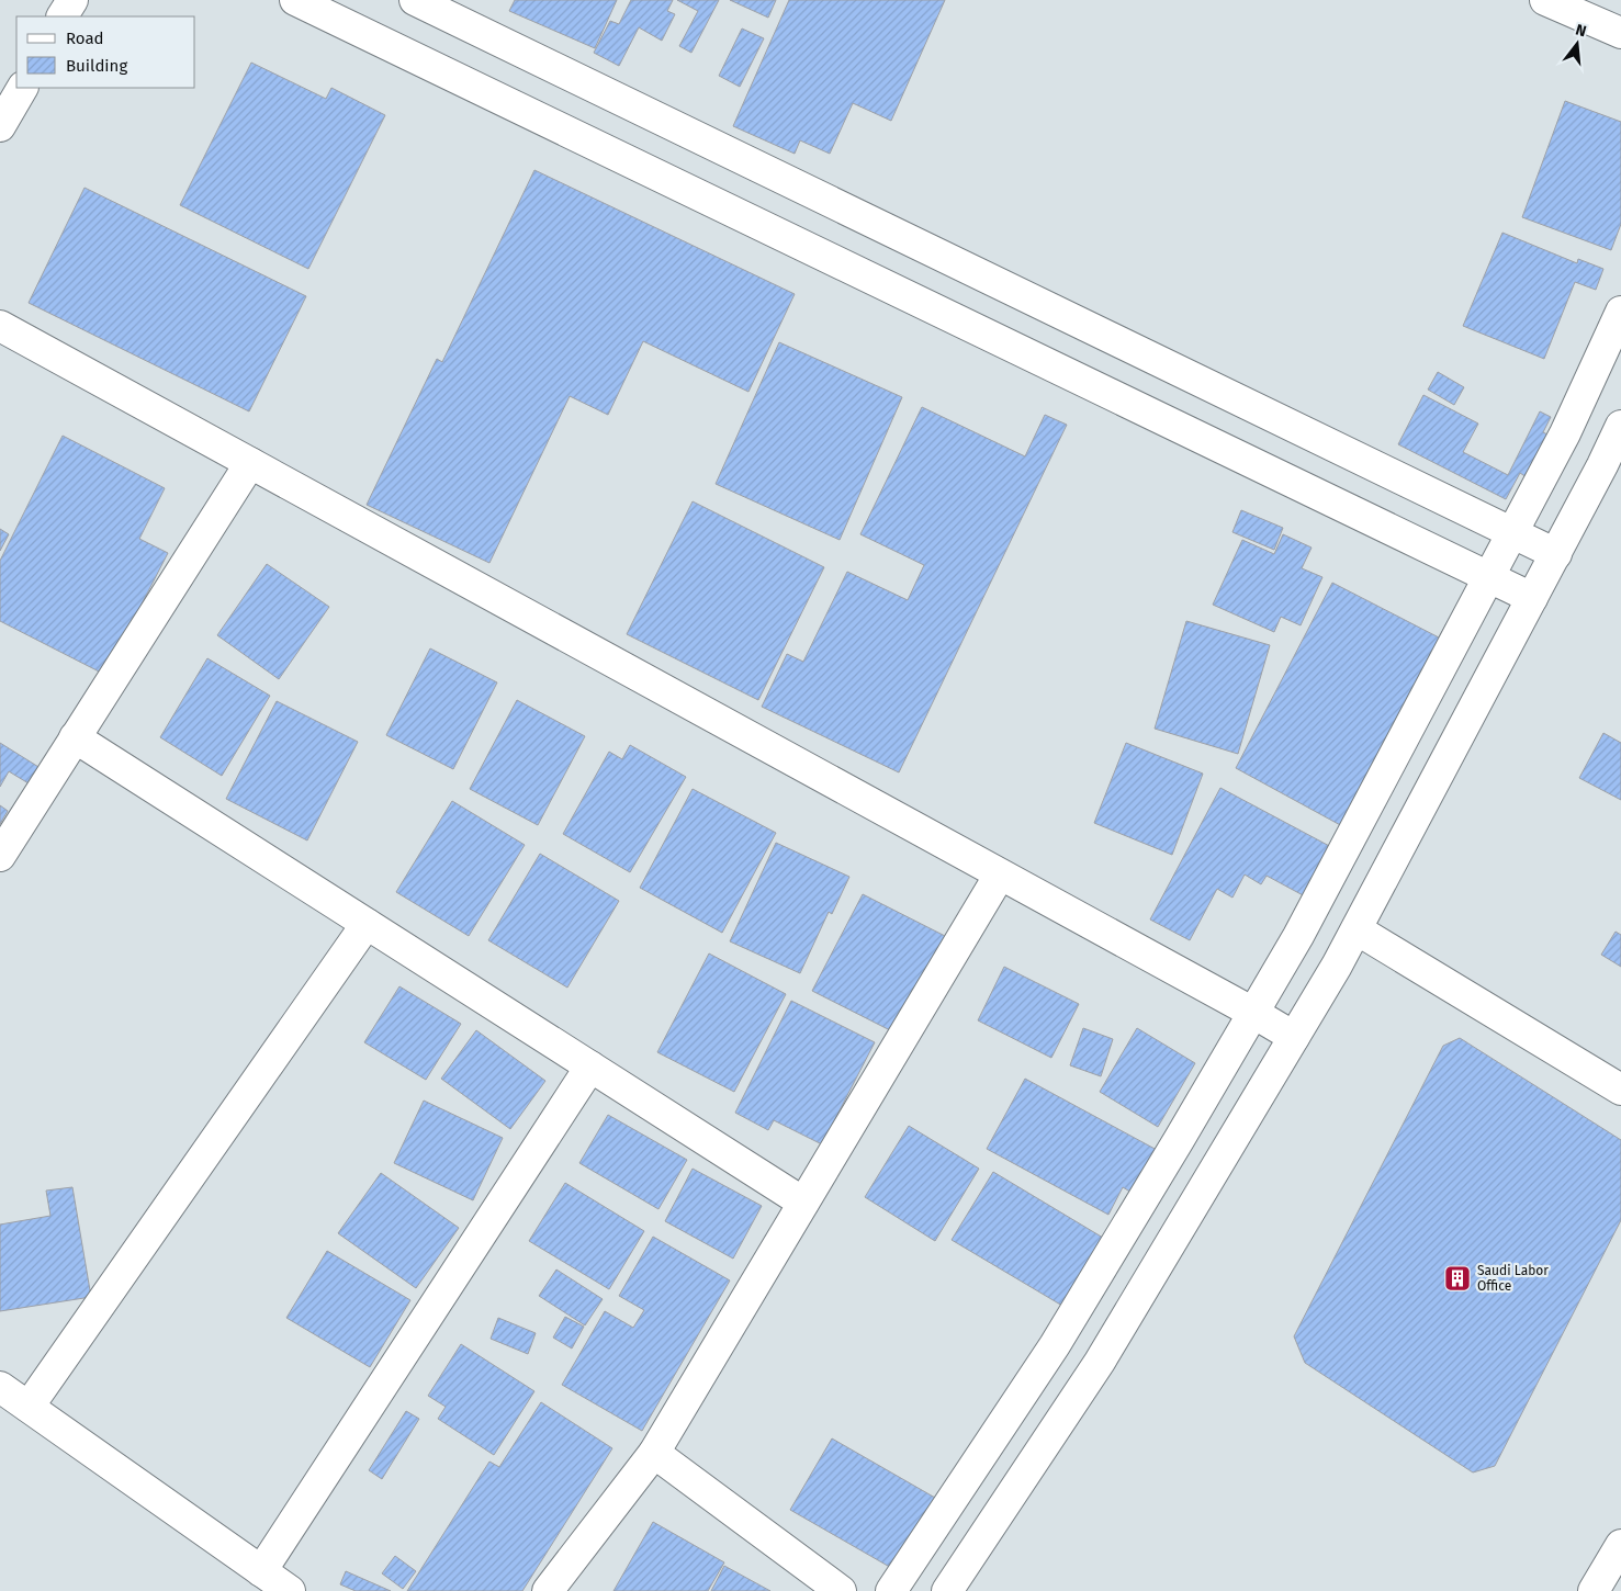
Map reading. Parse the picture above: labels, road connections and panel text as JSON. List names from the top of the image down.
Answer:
{
  "places": {
    "building": ["Saudi Labor Office"]
  },
  "legend": ["Road", "Building"],
  "north": "top"
}
